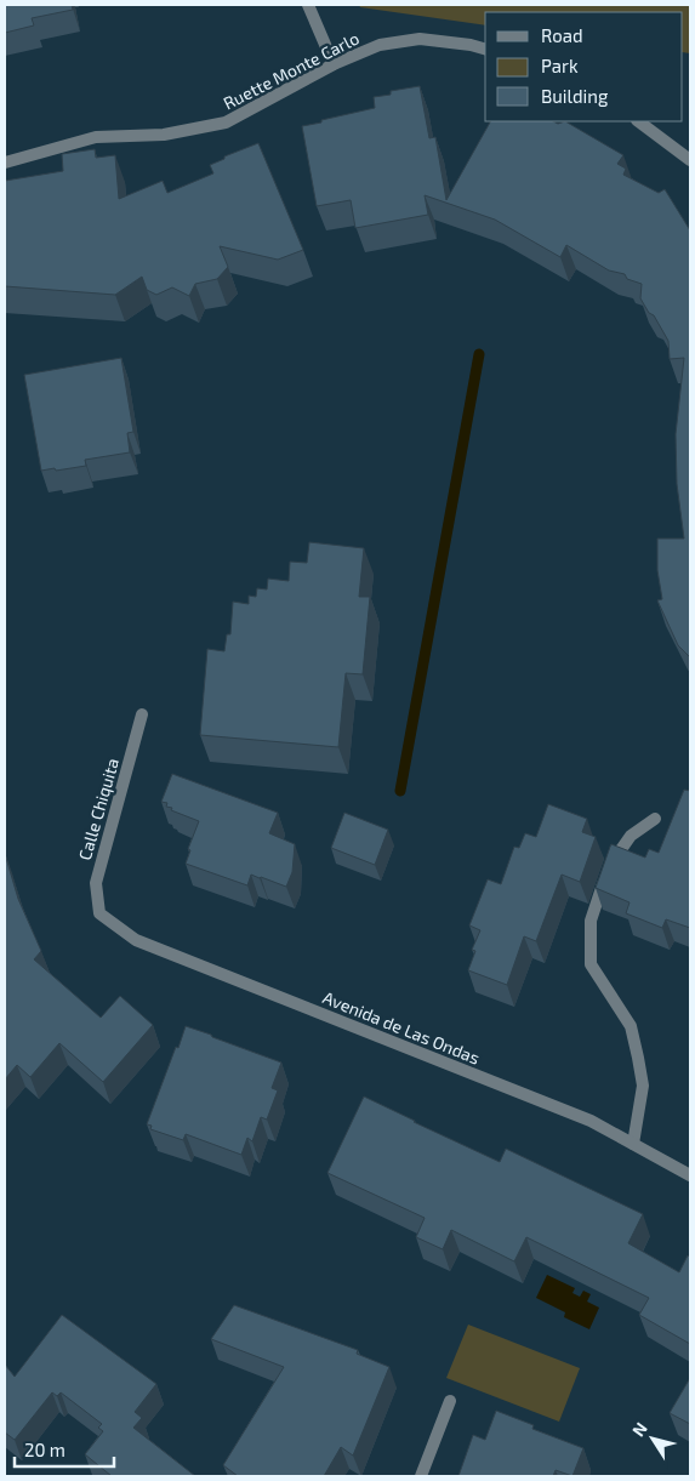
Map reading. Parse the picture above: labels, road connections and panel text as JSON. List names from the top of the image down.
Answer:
{
  "streets": {
    "street": ["Ruette Monte Carlo", "Calle Chiquita", "Avenida de Las Ondas"]
  },
  "crossings": [
    ["Calle Chiquita", "Avenida de Las Ondas"]
  ],
  "legend": ["Road", "Park", "Building"],
  "scale_bar": "20 m",
  "north": "top left"
}
